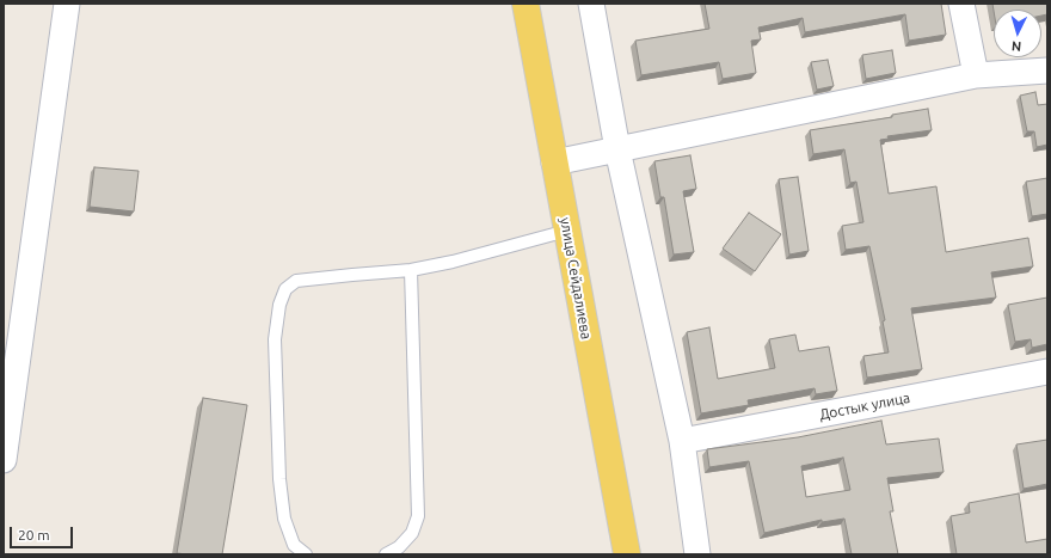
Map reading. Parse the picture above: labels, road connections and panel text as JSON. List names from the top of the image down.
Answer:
{
  "streets": {
    "main road": ["улица Сейдалиева"],
    "street": ["Достык улица"]
  },
  "scale_bar": "20 m",
  "north": "bottom"
}
